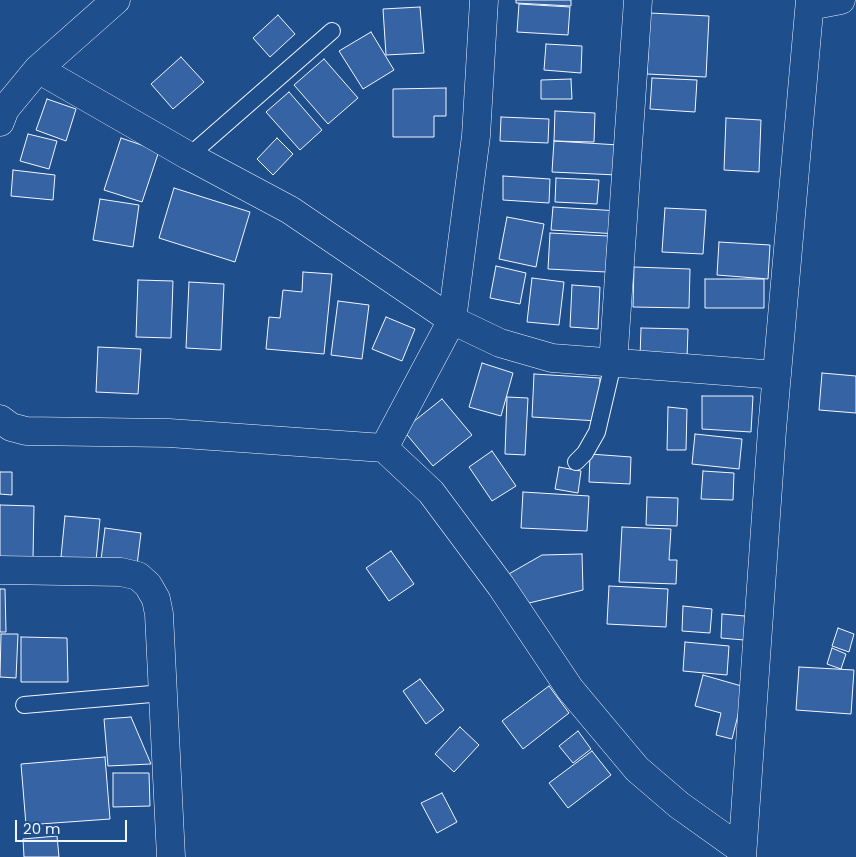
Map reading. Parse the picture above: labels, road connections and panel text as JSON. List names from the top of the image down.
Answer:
{
  "scale_bar": "20 m"
}
